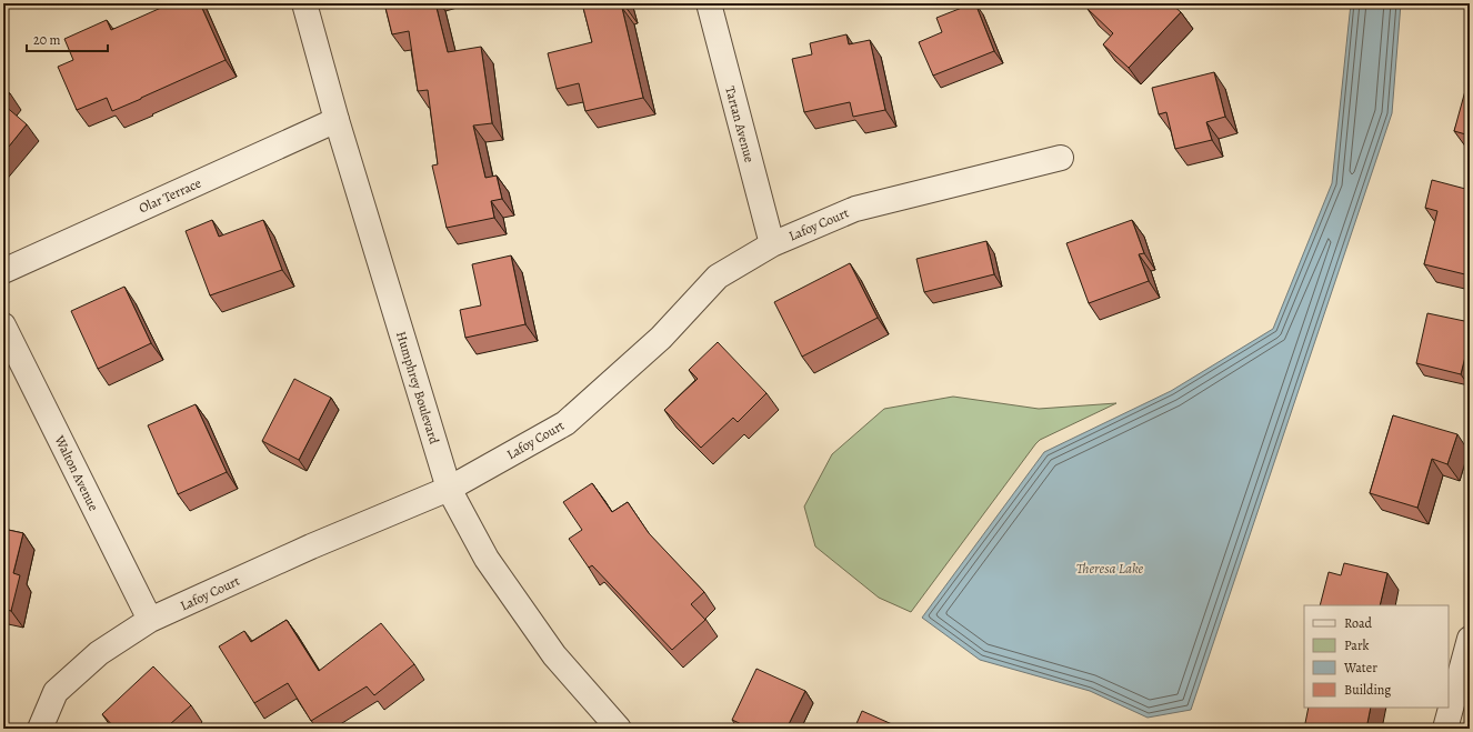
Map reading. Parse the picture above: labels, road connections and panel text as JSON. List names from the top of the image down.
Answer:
{
  "streets": {
    "street": [
      "Tartan Avenue",
      "Olar Terrace",
      "Lafoy Court",
      "Humphrey Boulevard",
      "Walton Avenue"
    ]
  },
  "crossings": [
    ["Tartan Avenue", "Lafoy Court"],
    ["Olar Terrace", "Humphrey Boulevard"],
    ["Lafoy Court", "Humphrey Boulevard"],
    ["Lafoy Court", "Walton Avenue"]
  ],
  "water": ["Theresa Lake"],
  "legend": [
    "Road",
    "Park",
    "Water",
    "Building"
  ],
  "scale_bar": "20 m"
}
